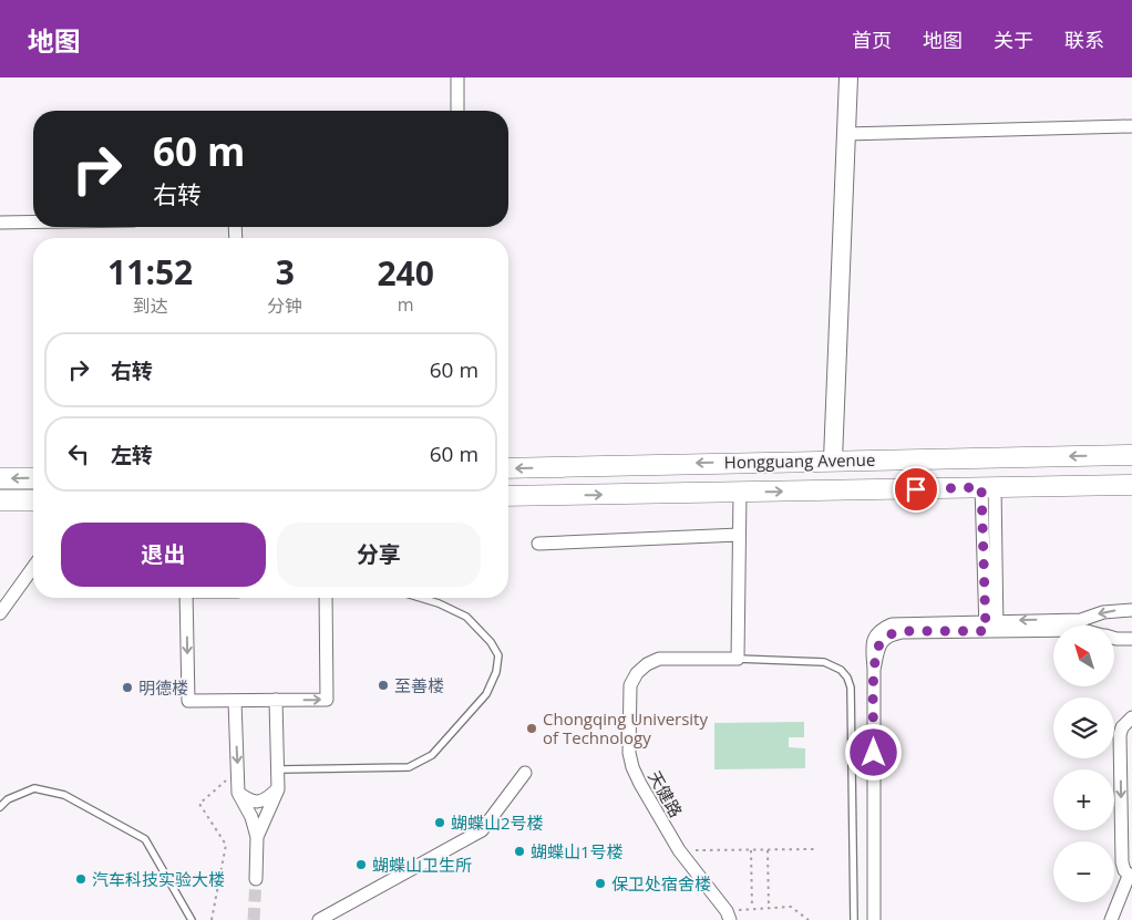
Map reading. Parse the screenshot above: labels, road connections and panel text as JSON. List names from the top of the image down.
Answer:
{
  "streets": {
    "main road": ["Hongguang Avenue"],
    "street": ["天健路"]
  },
  "places": [
    "至善楼",
    "明德楼",
    "Chongqing University of Technology",
    "蝴蝶山2号楼",
    "蝴蝶山1号楼",
    "蝴蝶山卫生所",
    "汽车科技实验大楼",
    "保卫处宿舍楼"
  ],
  "north": "top left",
  "page": {
    "header": "地图",
    "nav": [
      "首页",
      "地图",
      "关于",
      "联系"
    ],
    "turn": ["60 m", "右转"],
    "eta": [
      "11:52",
      "到达",
      "3",
      "分钟",
      "240",
      "m"
    ],
    "list": [
      {
        "name": "右转",
        "value": "60 m"
      },
      {
        "name": "左转",
        "value": "60 m"
      }
    ],
    "buttons": ["退出", "分享"],
    "map_buttons": ["+", "−"]
  }
}
